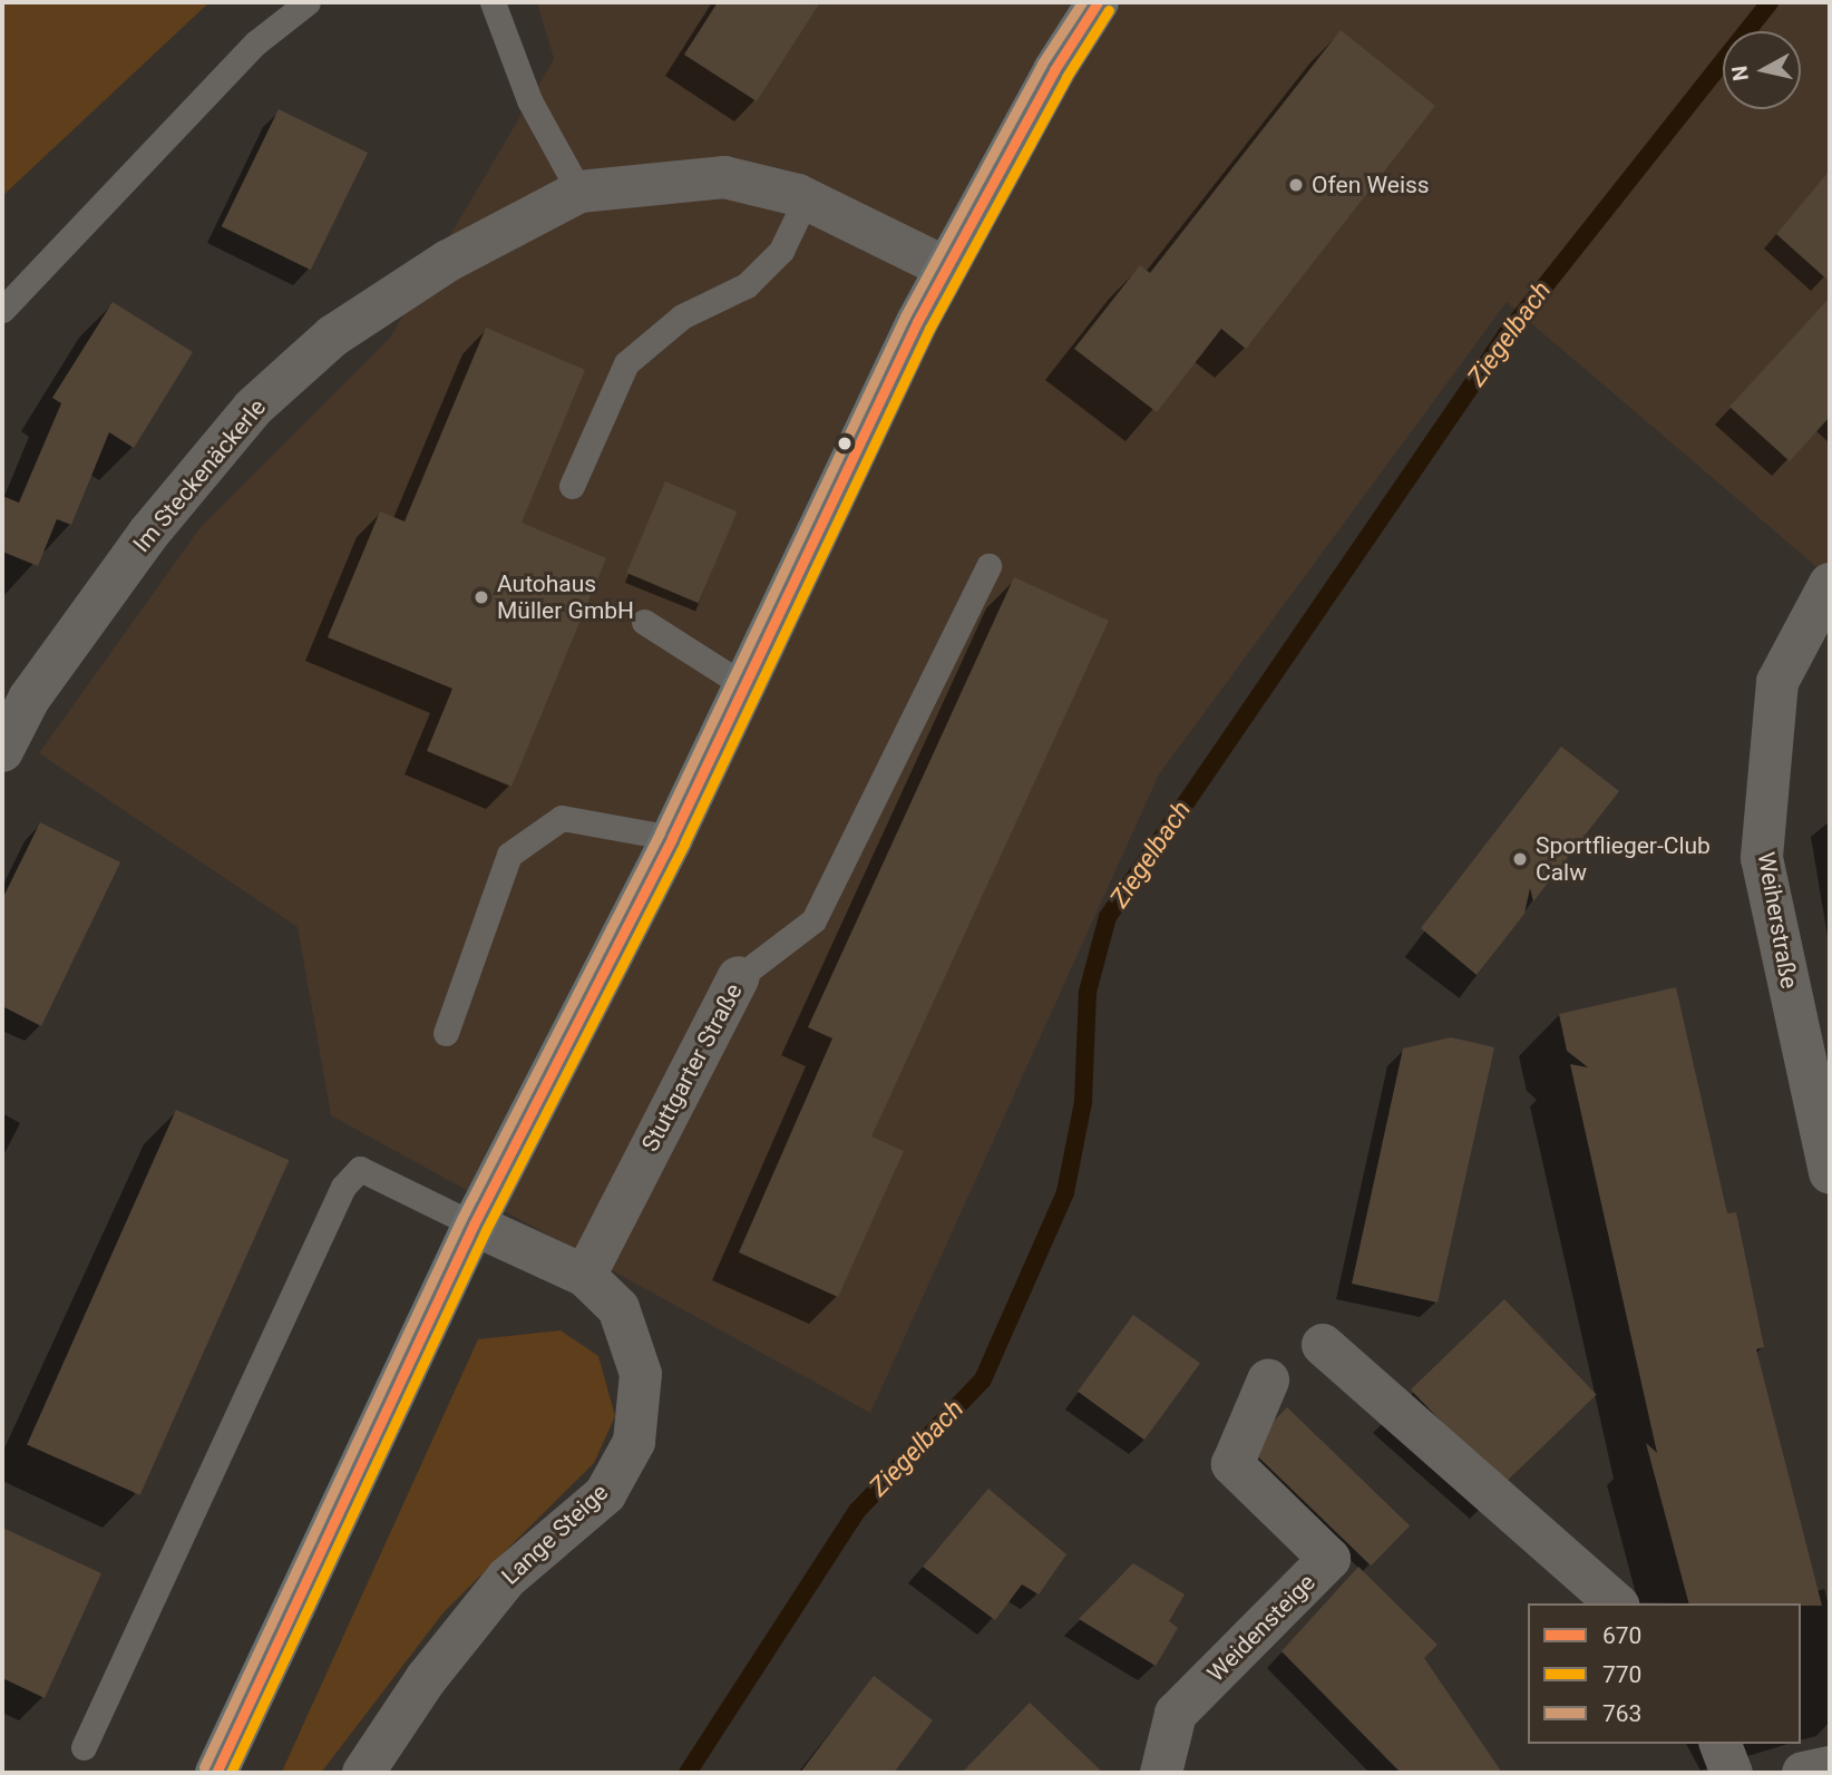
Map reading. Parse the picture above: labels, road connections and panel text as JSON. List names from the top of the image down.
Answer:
{
  "streets": {
    "street": [
      "Im Steckenäckerle",
      "Weiherstraße",
      "Stuttgarter Straße",
      "Lange Steige",
      "Weidensteige"
    ]
  },
  "crossings": [
    ["Stuttgarter Straße", "Lange Steige"]
  ],
  "water": ["Ziegelbach"],
  "places": ["Ofen Weiss", "Autohaus Müller GmbH", "Sportflieger-Club Calw"],
  "lines": ["transit line 670", "transit line 763", "transit line 770"],
  "legend": ["670", "770", "763"],
  "north": "left"
}
